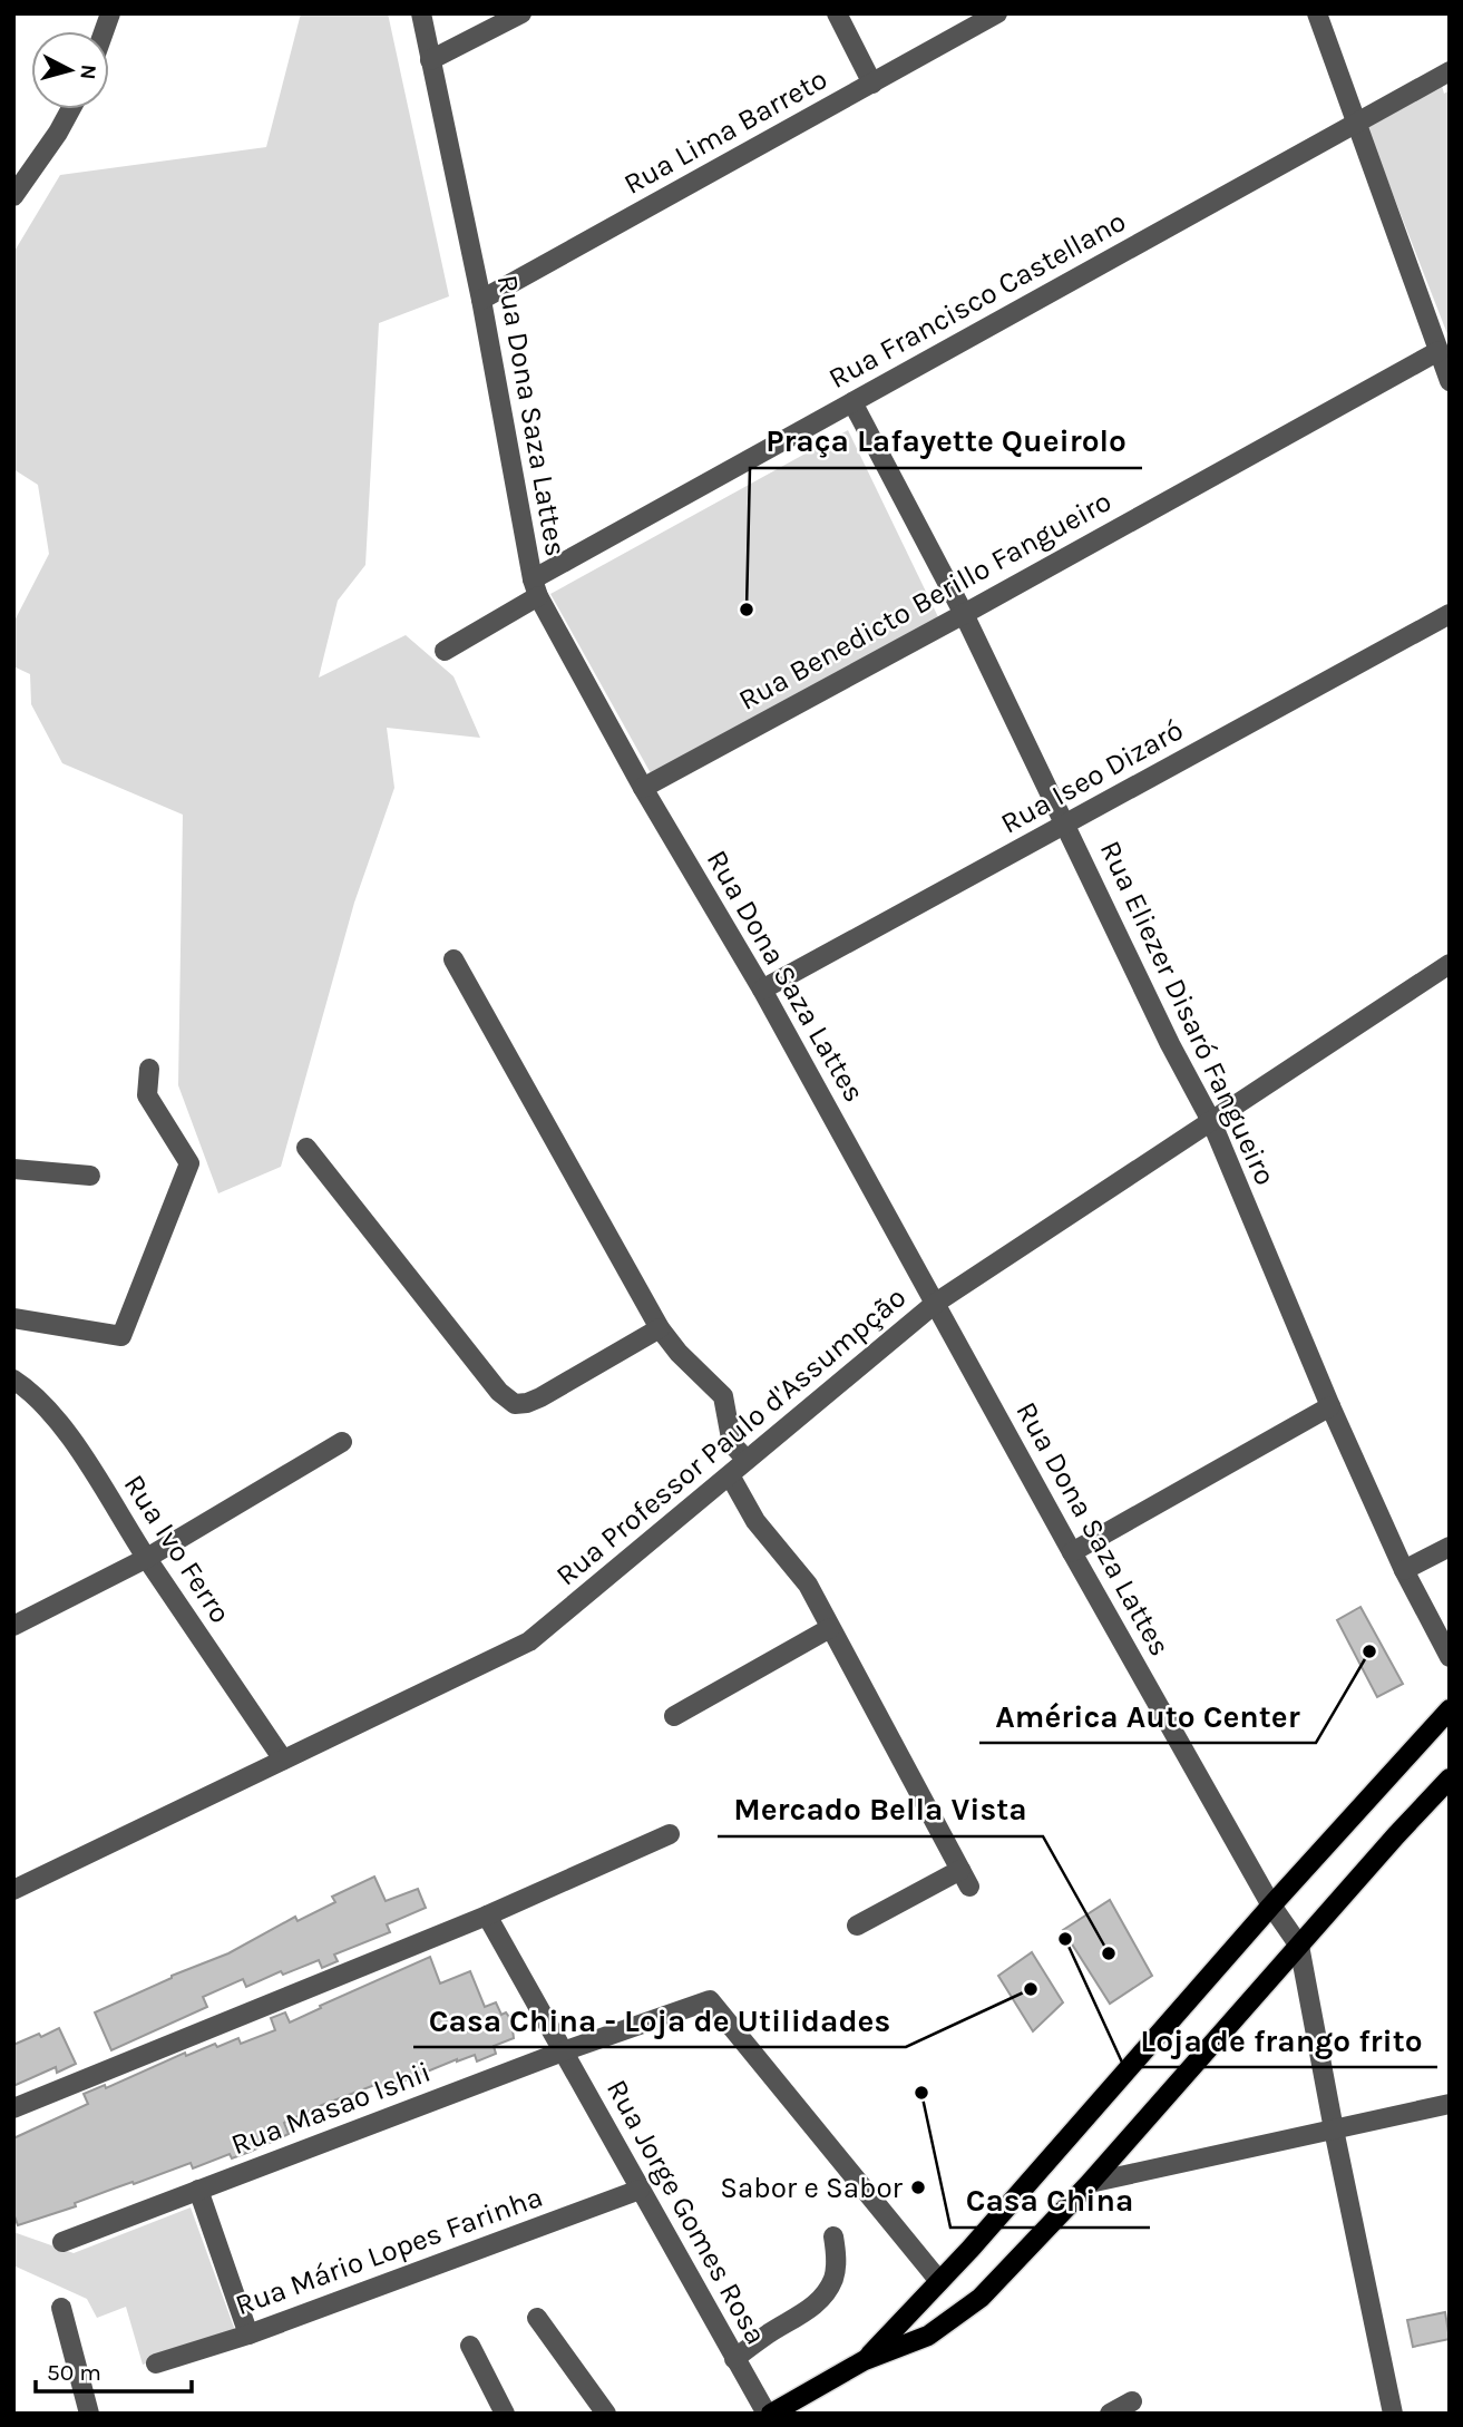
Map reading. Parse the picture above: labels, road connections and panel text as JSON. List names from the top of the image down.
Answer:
{
  "streets": {
    "street": [
      "Rua Lima Barreto",
      "Rua Francisco Castellano",
      "Rua Dona Saza Lattes",
      "Rua Benedicto Berillo Fangueiro",
      "Rua Iseo Dizaró",
      "Rua Eliezer Disaró Fangueiro",
      "Rua Professor Paulo d'Assumpção",
      "Rua Ivo Ferro",
      "Rua Masao Ishii",
      "Rua Jorge Gomes Rosa",
      "Rua Mário Lopes Farinha"
    ]
  },
  "crossings": [
    ["Rua Lima Barreto", "Rua Dona Saza Lattes"],
    ["Rua Francisco Castellano", "Rua Dona Saza Lattes"],
    ["Rua Francisco Castellano", "Rua Eliezer Disaró Fangueiro"],
    ["Rua Dona Saza Lattes", "Rua Benedicto Berillo Fangueiro"],
    ["Rua Dona Saza Lattes", "Rua Iseo Dizaró"],
    ["Rua Dona Saza Lattes", "Rua Professor Paulo d'Assumpção"],
    ["Rua Benedicto Berillo Fangueiro", "Rua Eliezer Disaró Fangueiro"],
    ["Rua Iseo Dizaró", "Rua Eliezer Disaró Fangueiro"],
    ["Rua Eliezer Disaró Fangueiro", "Rua Professor Paulo d'Assumpção"],
    ["Rua Professor Paulo d'Assumpção", "Rua Ivo Ferro"],
    ["Rua Masao Ishii", "Rua Jorge Gomes Rosa"],
    ["Rua Jorge Gomes Rosa", "Rua Mário Lopes Farinha"]
  ],
  "places": [
    "Praça Lafayette Queirolo",
    "América Auto Center",
    "Loja de frango frito",
    "Mercado Bella Vista",
    "Casa China - Loja de Utilidades",
    "Casa China",
    "Sabor e Sabor"
  ],
  "scale_bar": "50 m",
  "north": "right"
}
